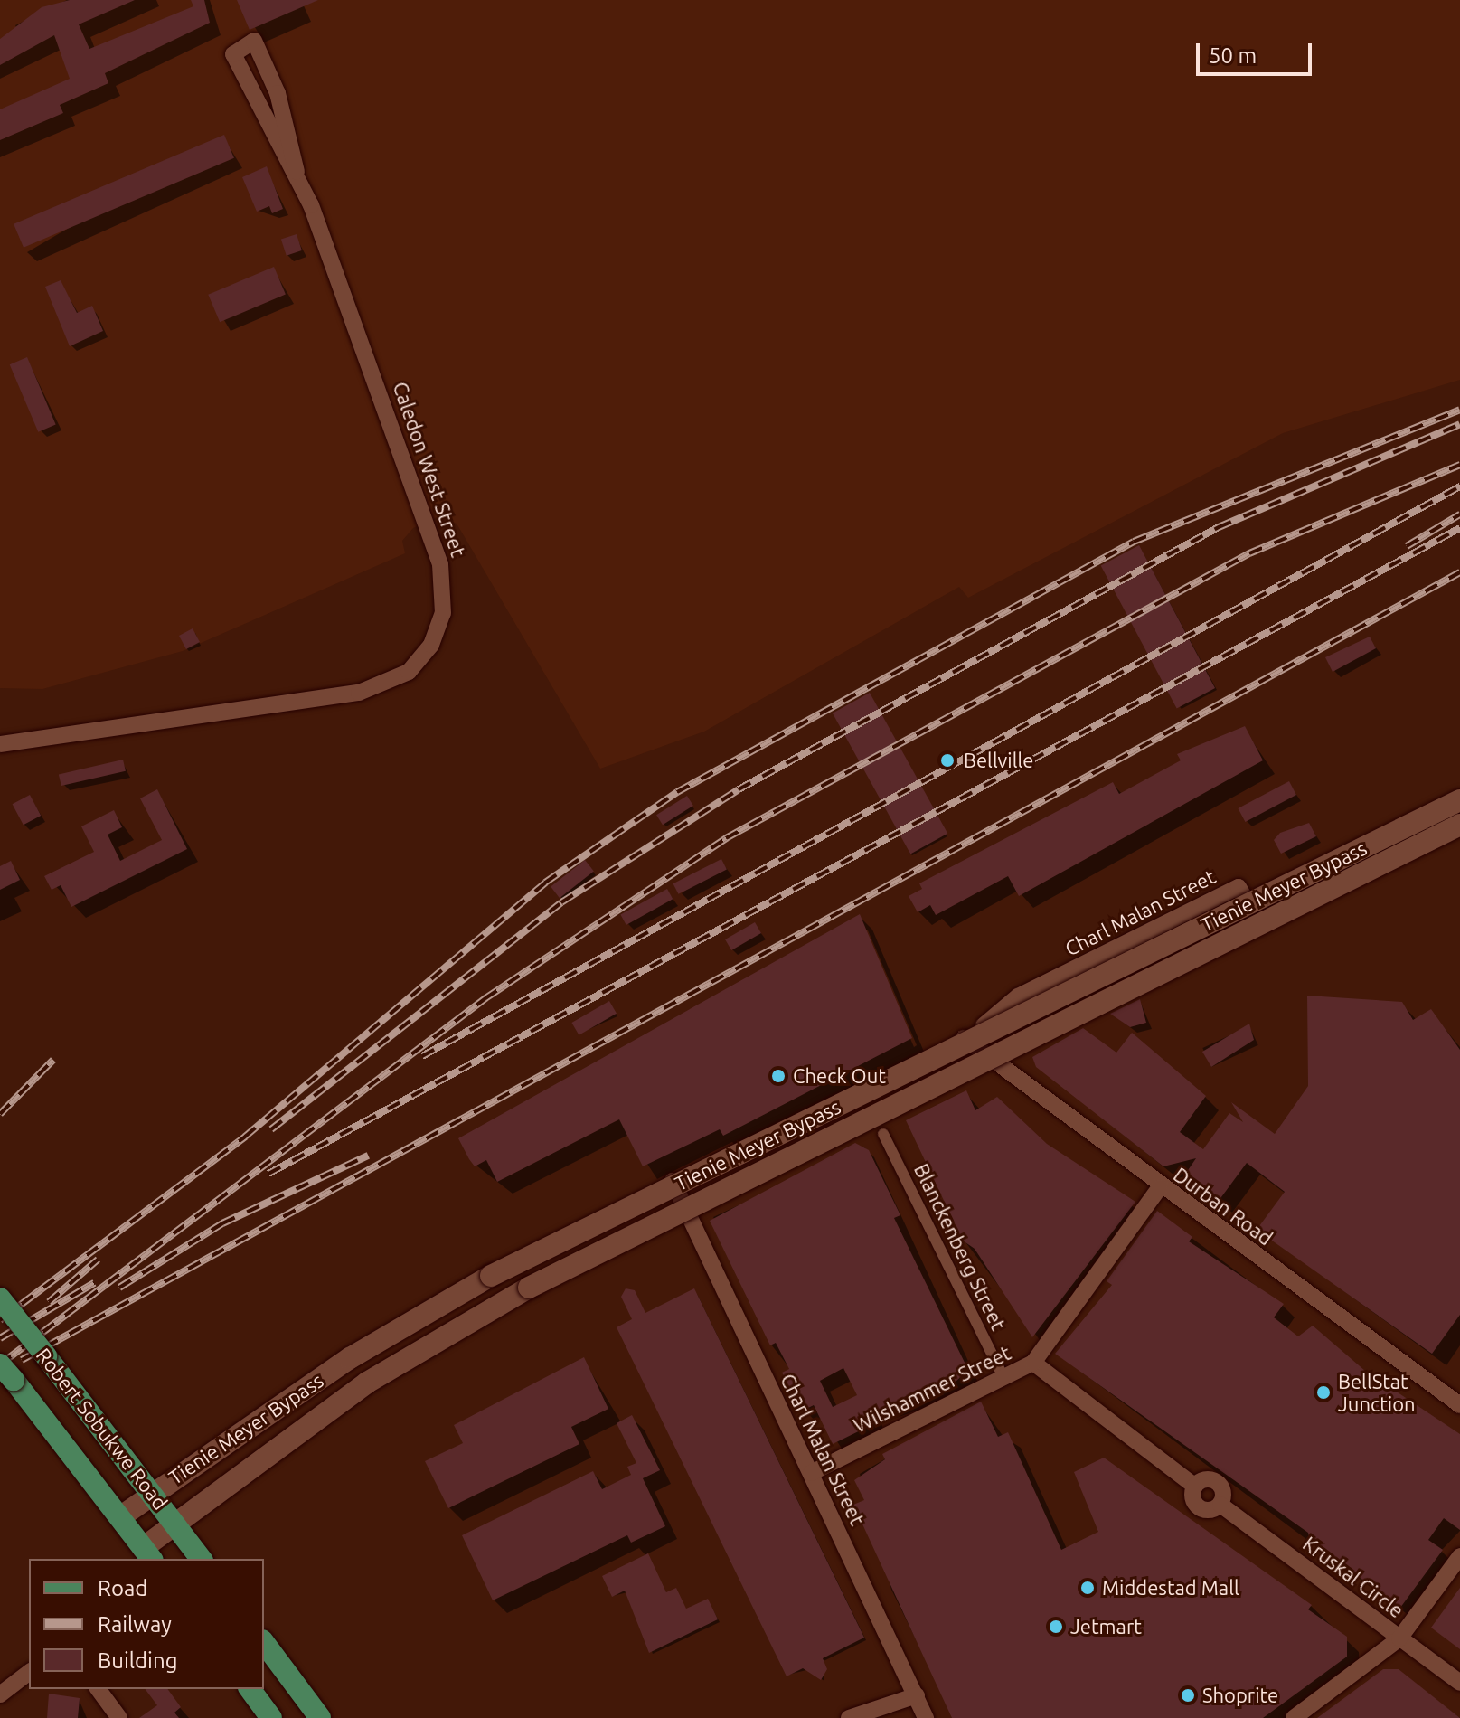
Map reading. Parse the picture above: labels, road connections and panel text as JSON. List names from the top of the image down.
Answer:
{
  "streets": {
    "main road": ["Tienie Meyer Bypass", "Robert Sobukwe Road"],
    "street": [
      "Caledon West Street",
      "Charl Malan Street",
      "Durban Road",
      "Blanckenberg Street",
      "Wilshammer Street",
      "Kruskal Circle"
    ]
  },
  "crossings": [
    ["Tienie Meyer Bypass", "Robert Sobukwe Road"],
    ["Charl Malan Street", "Durban Road"],
    ["Charl Malan Street", "Wilshammer Street"],
    ["Durban Road", "Wilshammer Street"],
    ["Blanckenberg Street", "Wilshammer Street"],
    ["Wilshammer Street", "Kruskal Circle"]
  ],
  "places": [
    "Bellville",
    "Check Out",
    "BellStat Junction",
    "Middestad Mall",
    "Jetmart",
    "Shoprite"
  ],
  "legend": ["Road", "Railway", "Building"],
  "scale_bar": "50 m"
}
